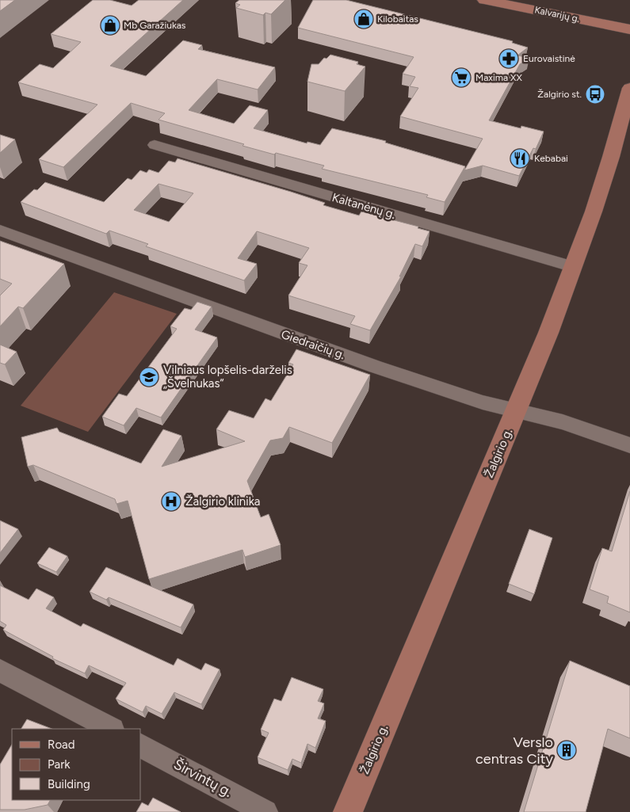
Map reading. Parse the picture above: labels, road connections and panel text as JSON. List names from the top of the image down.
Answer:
{
  "streets": {
    "main road": ["Kalvarijų g.", "Žalgirio g."],
    "street": ["Kaltanėnų g.", "Giedraičių g.", "Širvintų g."]
  },
  "crossings": [
    ["Kaltanėnų g.", "Žalgirio g."],
    ["Giedraičių g.", "Žalgirio g."]
  ],
  "places": {
    "shop": ["Kilobaitas", "Mb Garažiukas"],
    "pharmacy": ["Eurovaistinė"],
    "supermarket": ["Maxima XX"],
    "bus stop": ["Žalgirio st."],
    "restaurant": ["Kebabai"],
    "school or university": ["Vilniaus lopšelis-darželis „Švelnukas“"],
    "hospital": ["Žalgirio klinika"],
    "building": ["Verslo centras City"]
  },
  "legend": ["Road", "Park", "Building"]
}
